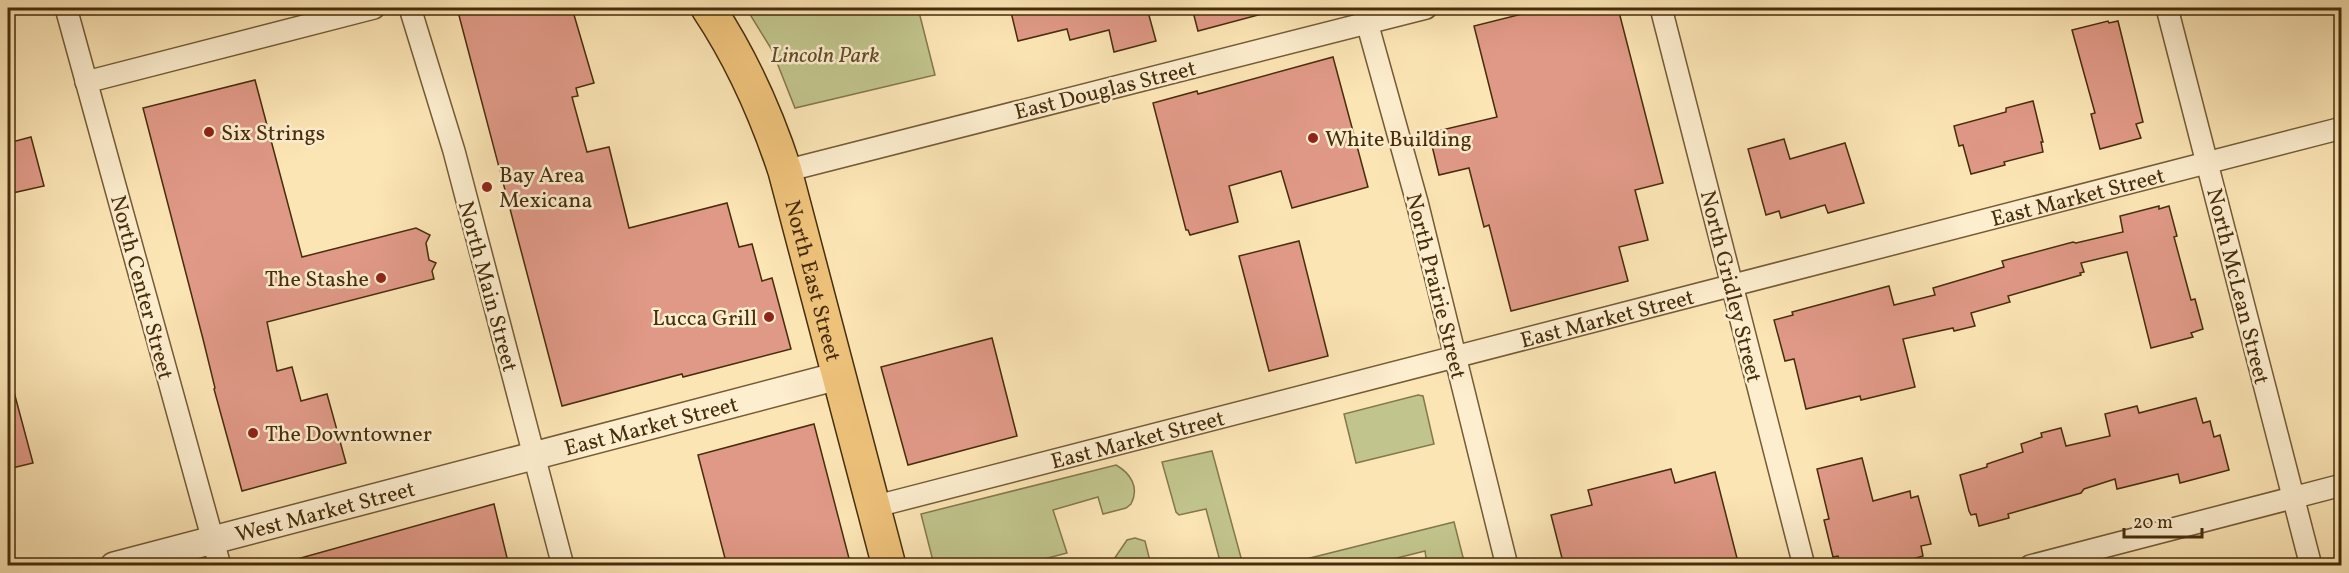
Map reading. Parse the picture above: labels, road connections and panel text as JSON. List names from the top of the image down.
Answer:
{
  "streets": {
    "main road": ["North East Street"],
    "street": [
      "East Douglas Street",
      "East Market Street",
      "North Main Street",
      "North Prairie Street",
      "North Gridley Street",
      "North McLean Street",
      "North Center Street",
      "West Market Street"
    ]
  },
  "crossings": [
    ["East Douglas Street", "North East Street"],
    ["East Douglas Street", "North Prairie Street"],
    ["East Market Street", "North East Street"],
    ["East Market Street", "North Main Street"],
    ["East Market Street", "North Prairie Street"],
    ["East Market Street", "North Gridley Street"],
    ["East Market Street", "North McLean Street"],
    ["East Market Street", "West Market Street"],
    ["North Main Street", "West Market Street"],
    ["North Center Street", "West Market Street"]
  ],
  "parks": ["Lincoln Park"],
  "places": [
    "Six Strings",
    "White Building",
    "Bay Area Mexicana",
    "The Stashe",
    "Lucca Grill",
    "The Downtowner"
  ],
  "scale_bar": "20 m"
}
